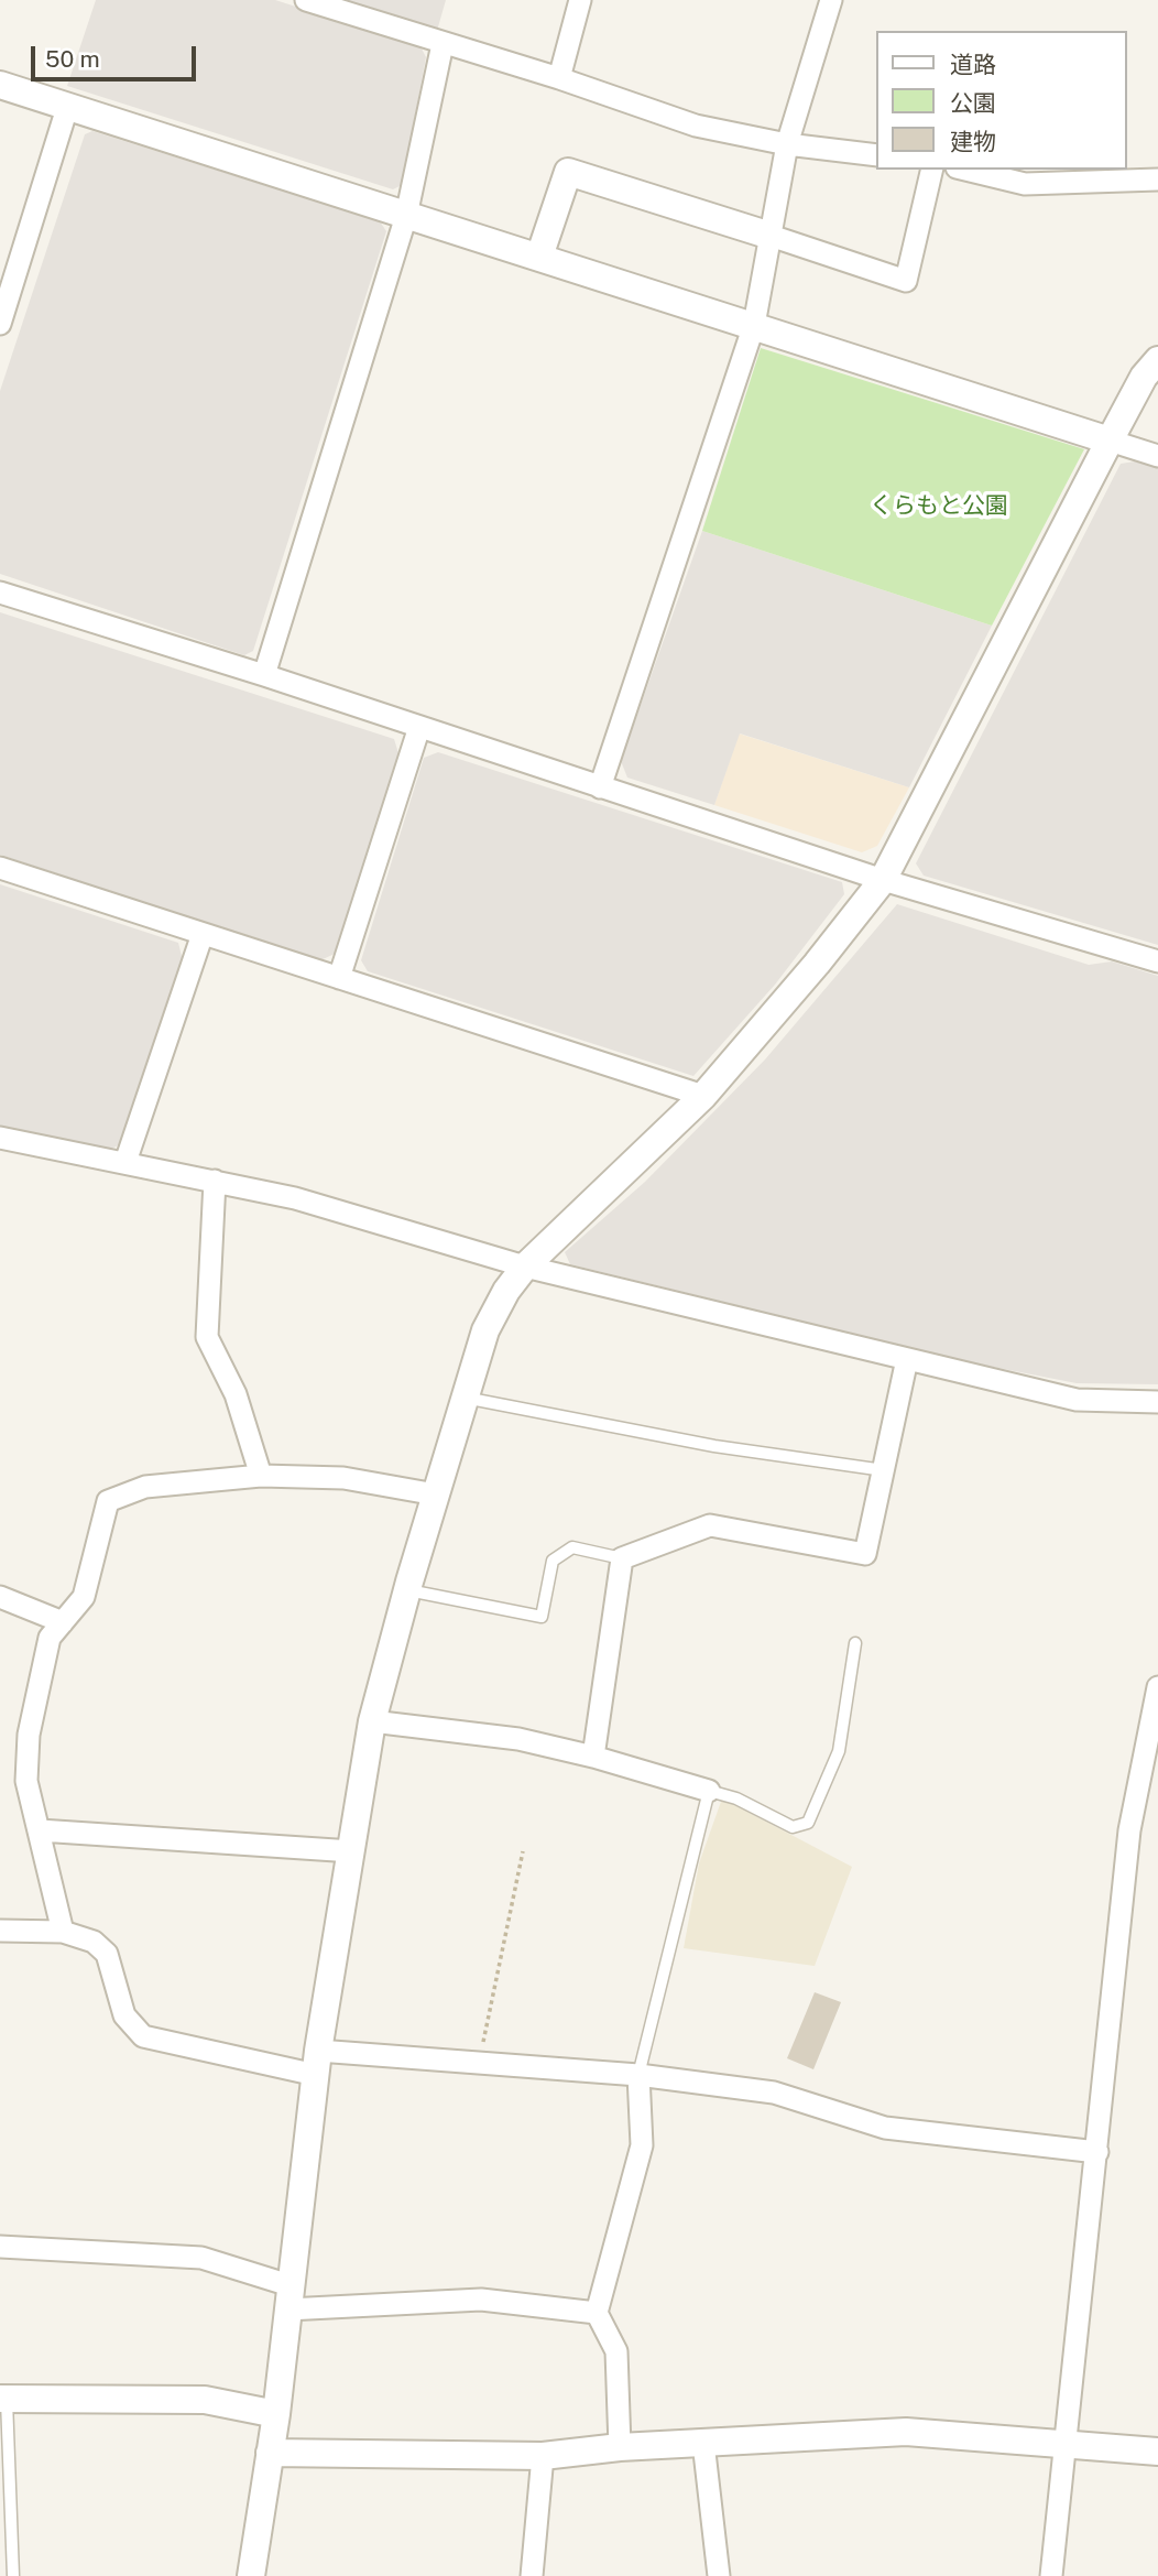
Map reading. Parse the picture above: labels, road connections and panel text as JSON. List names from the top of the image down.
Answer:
{
  "parks": ["くらもと公園"],
  "legend": ["道路", "公園", "建物"],
  "scale_bar": "50 m"
}
